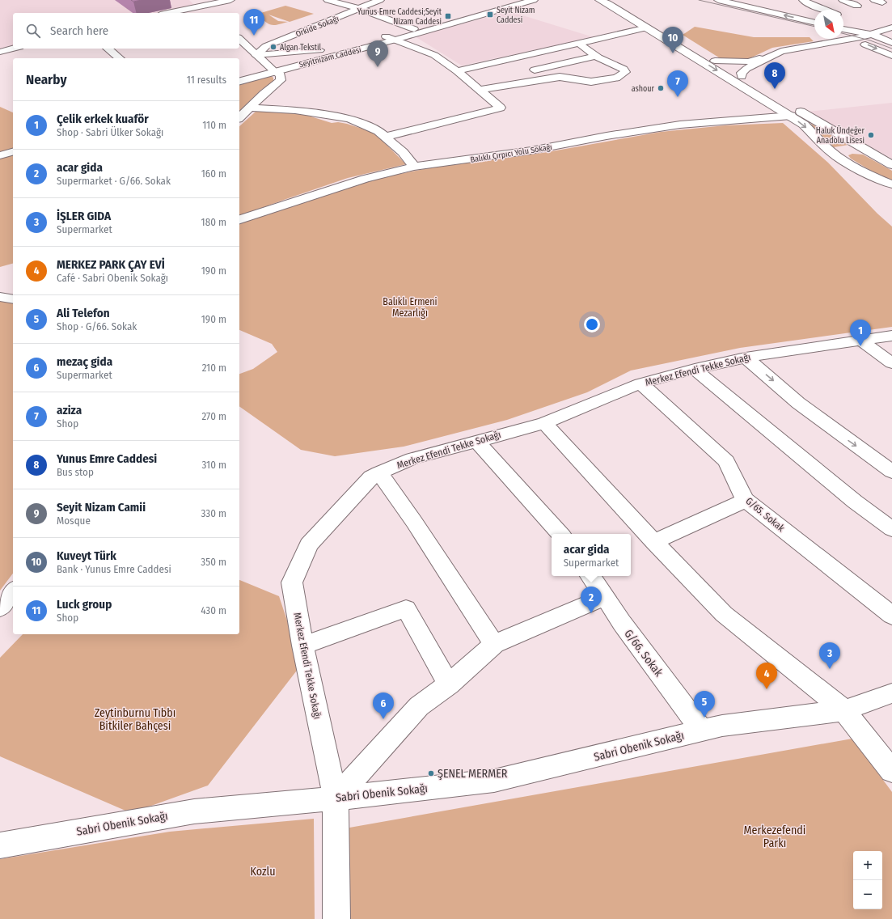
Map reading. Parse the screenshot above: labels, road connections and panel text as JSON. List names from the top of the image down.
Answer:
{
  "streets": {
    "street": [
      "Orkide Sokağı",
      "Seyitnizam Caddesi",
      "Balıklı Çırpıcı Yolu Sokağı",
      "Merkez Efendi Tekke Sokağı",
      "G/65. Sokak",
      "G/66. Sokak",
      "Sabri Obenik Sokağı"
    ]
  },
  "crossings": [
    ["Orkide Sokağı", "Seyitnizam Caddesi"],
    ["Merkez Efendi Tekke Sokağı", "G/65. Sokak"],
    ["Merkez Efendi Tekke Sokağı", "Sabri Obenik Sokağı"],
    ["G/66. Sokak", "Sabri Obenik Sokağı"]
  ],
  "parks": [
    "Balıklı Ermeni Mezarlığı",
    "Zeytinburnu Tıbbı Bitkiler Bahçesi",
    "Merkezefendi Parkı",
    "Kozlu"
  ],
  "places": {
    "transit": ["Seyit Nizam Caddesi", "Yunus Emre Caddesi;Seyit Nizam Caddesi"],
    "other": [
      "Algan Tekstil",
      "ashour",
      "Haluk Ündeğer Anadolu Lisesi",
      "ŞENEL MERMER"
    ]
  },
  "north": "bottom right",
  "page": {
    "pins": [
      "11",
      "10",
      "9",
      "8",
      "7",
      "1",
      "2",
      "3",
      "4",
      "5",
      "6"
    ],
    "search": "Search here",
    "heading": ["Nearby", "11 results"],
    "list": [
      {
        "mark": "1",
        "name": "Çelik erkek kuaför",
        "note": "Shop · Sabri Ülker Sokağı",
        "value": "110 m"
      },
      {
        "mark": "2",
        "name": "acar gida",
        "note": "Supermarket · G/66. Sokak",
        "value": "160 m"
      },
      {
        "mark": "3",
        "name": "İŞLER GIDA",
        "note": "Supermarket",
        "value": "180 m"
      },
      {
        "mark": "4",
        "name": "MERKEZ PARK ÇAY EVİ",
        "note": "Café · Sabri Obenik Sokağı",
        "value": "190 m"
      },
      {
        "mark": "5",
        "name": "Ali Telefon",
        "note": "Shop · G/66. Sokak",
        "value": "190 m"
      },
      {
        "mark": "6",
        "name": "mezaç gida",
        "note": "Supermarket",
        "value": "210 m"
      },
      {
        "mark": "7",
        "name": "aziza",
        "note": "Shop",
        "value": "270 m"
      },
      {
        "mark": "8",
        "name": "Yunus Emre Caddesi",
        "note": "Bus stop",
        "value": "310 m"
      },
      {
        "mark": "9",
        "name": "Seyit Nizam Camii",
        "note": "Mosque",
        "value": "330 m"
      },
      {
        "mark": "10",
        "name": "Kuveyt Türk",
        "note": "Bank · Yunus Emre Caddesi",
        "value": "350 m"
      },
      {
        "mark": "11",
        "name": "Luck group",
        "note": "Shop",
        "value": "430 m"
      }
    ],
    "popup": ["acar gida", "Supermarket"],
    "map_buttons": ["+", "−"]
  }
}
